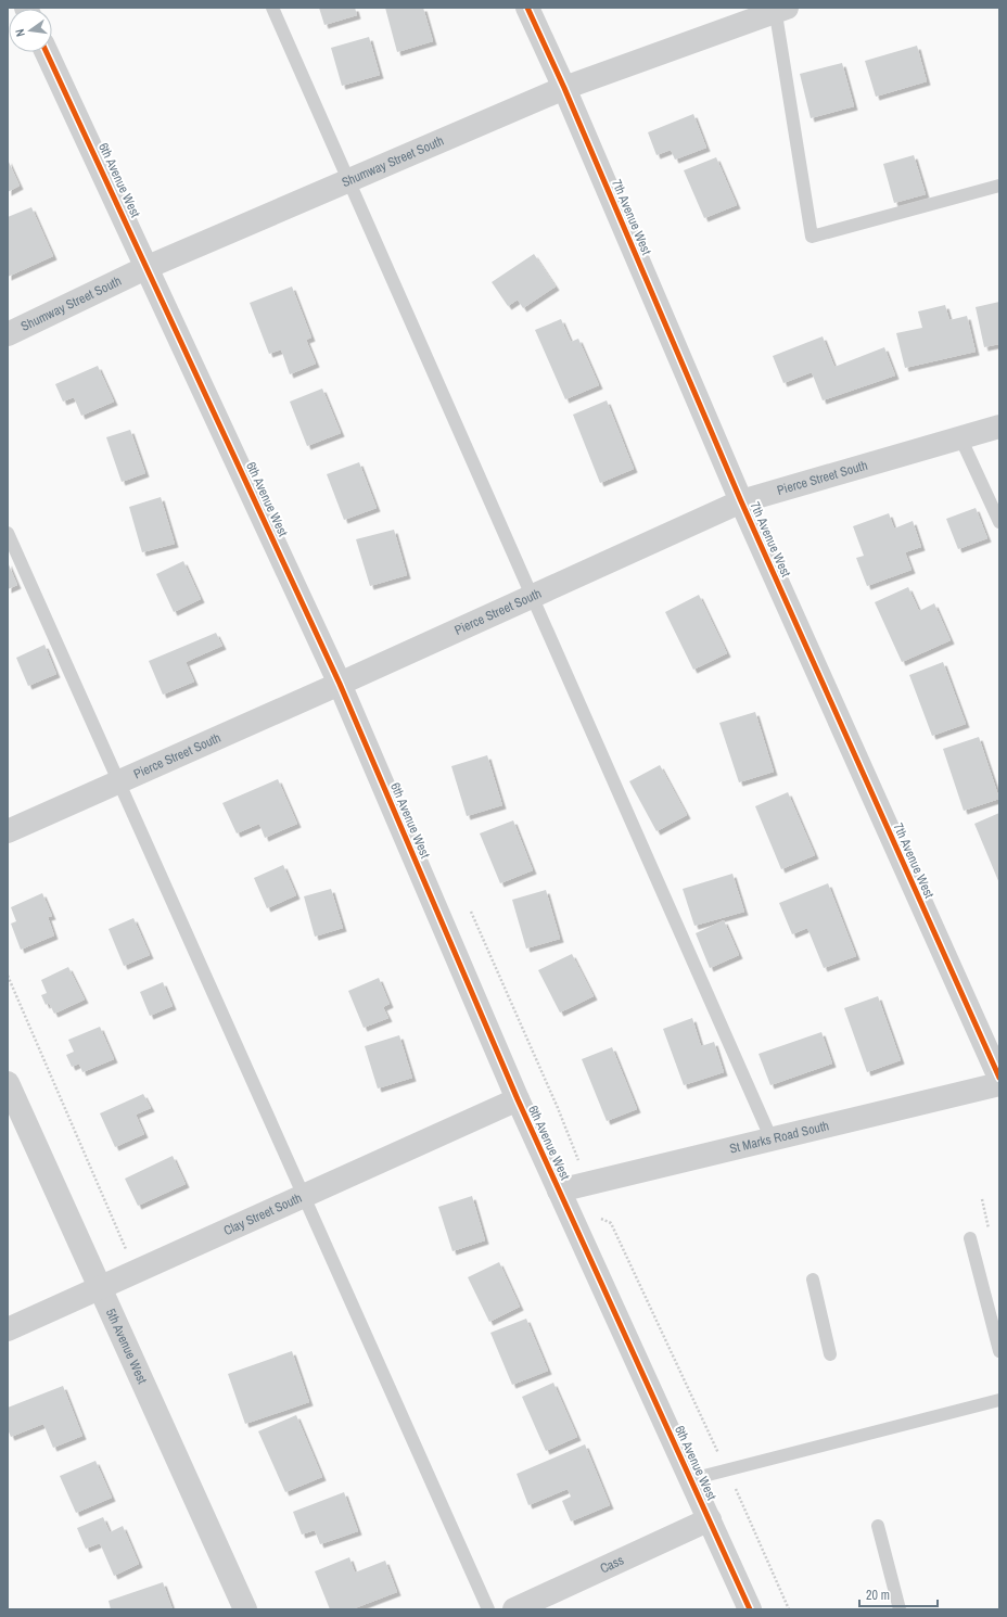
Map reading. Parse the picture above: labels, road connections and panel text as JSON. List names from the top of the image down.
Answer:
{
  "streets": {
    "street": [
      "Shumway Street South",
      "6th Avenue West",
      "7th Avenue West",
      "Pierce Street South",
      "St Marks Road South",
      "Clay Street South",
      "5th Avenue West",
      "Cass"
    ]
  },
  "crossings": [
    ["Shumway Street South", "6th Avenue West"],
    ["Shumway Street South", "7th Avenue West"],
    ["6th Avenue West", "Pierce Street South"],
    ["6th Avenue West", "St Marks Road South"],
    ["6th Avenue West", "Clay Street South"],
    ["6th Avenue West", "Cass"],
    ["7th Avenue West", "Pierce Street South"],
    ["Clay Street South", "5th Avenue West"]
  ],
  "scale_bar": "20 m",
  "north": "left"
}
